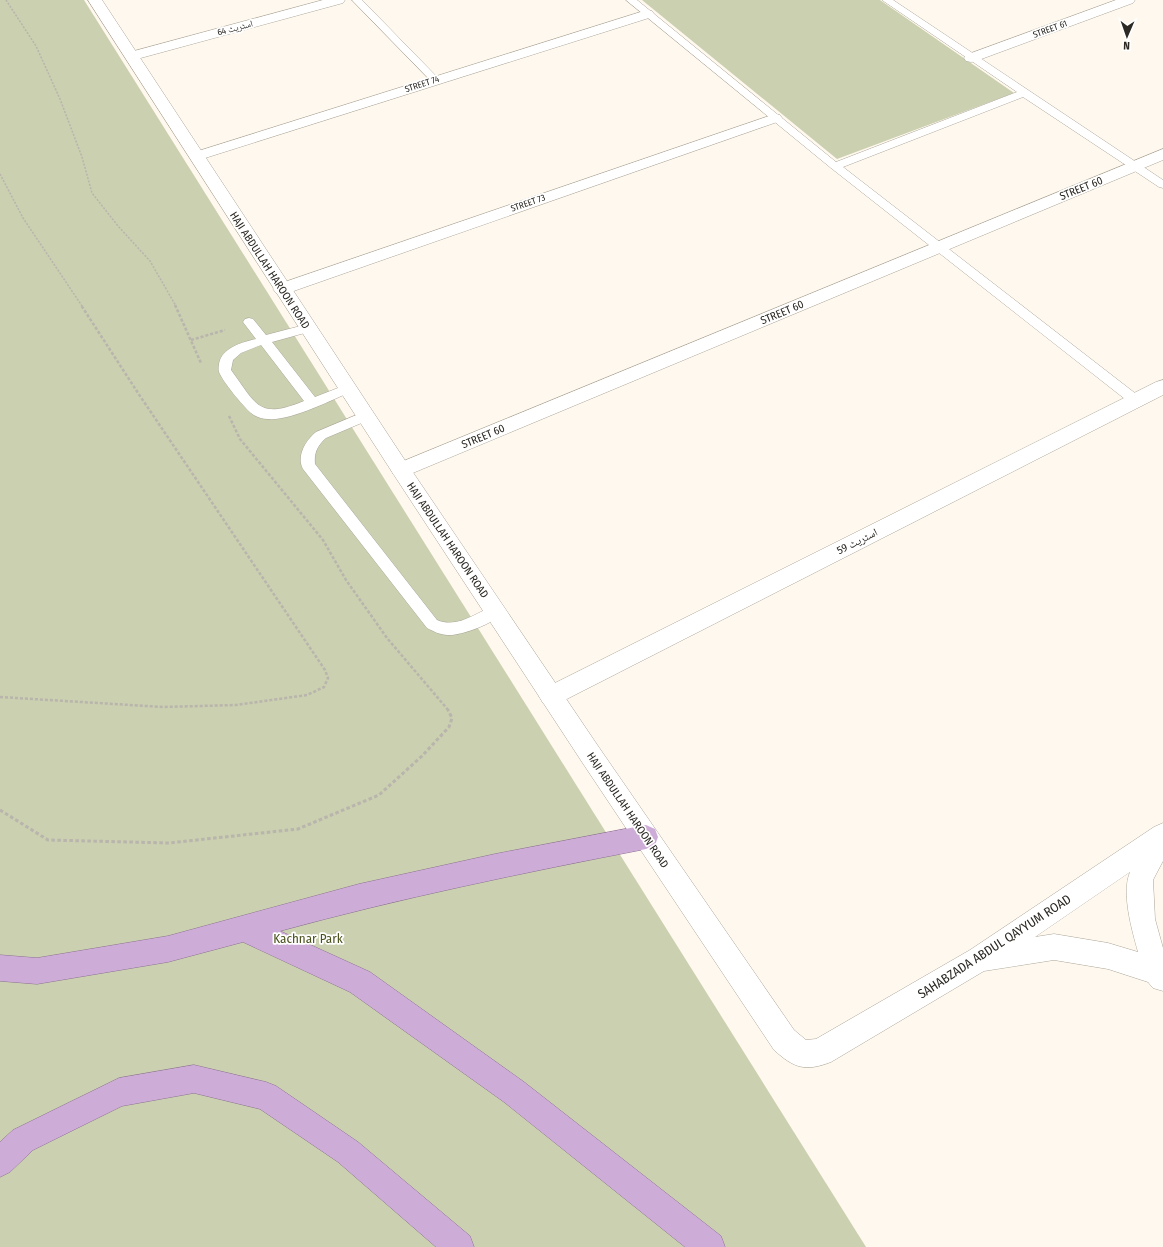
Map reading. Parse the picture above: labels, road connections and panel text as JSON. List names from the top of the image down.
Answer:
{
  "streets": {
    "street": [
      "اسٹریٹ 64",
      "STREET 61",
      "STREET 74",
      "STREET 60",
      "STREET 73",
      "HAJI ABDULLAH HAROON ROAD",
      "اسٹریٹ 59",
      "SAHABZADA ABDUL QAYYUM ROAD"
    ]
  },
  "crossings": [
    ["اسٹریٹ 64", "HAJI ABDULLAH HAROON ROAD"],
    ["STREET 74", "HAJI ABDULLAH HAROON ROAD"],
    ["STREET 60", "HAJI ABDULLAH HAROON ROAD"],
    ["STREET 73", "HAJI ABDULLAH HAROON ROAD"],
    ["HAJI ABDULLAH HAROON ROAD", "اسٹریٹ 59"],
    ["HAJI ABDULLAH HAROON ROAD", "SAHABZADA ABDUL QAYYUM ROAD"]
  ],
  "parks": ["Kachnar Park"],
  "north": "bottom"
}
